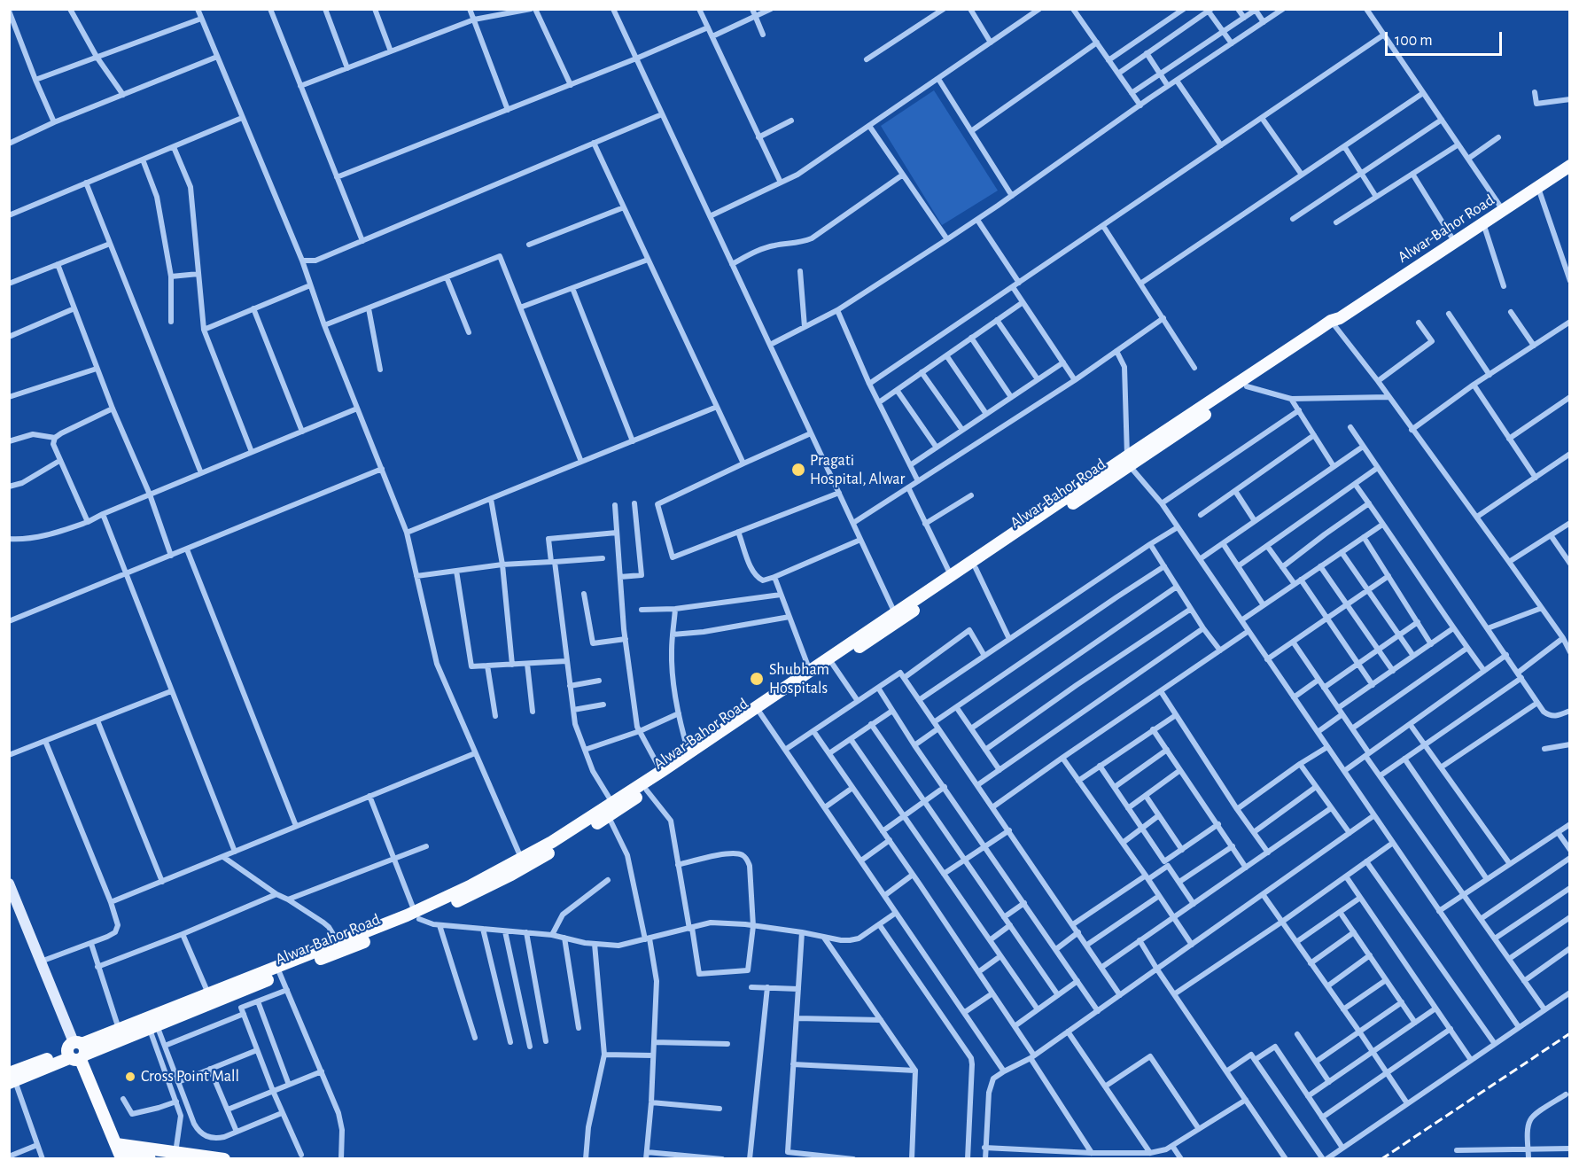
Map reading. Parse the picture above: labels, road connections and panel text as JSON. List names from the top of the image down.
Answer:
{
  "streets": {
    "main road": ["Alwar-Bahor Road"]
  },
  "places": ["Pragati Hospital, Alwar", "Shubham Hospitals", "Cross Point Mall"],
  "scale_bar": "100 m"
}
